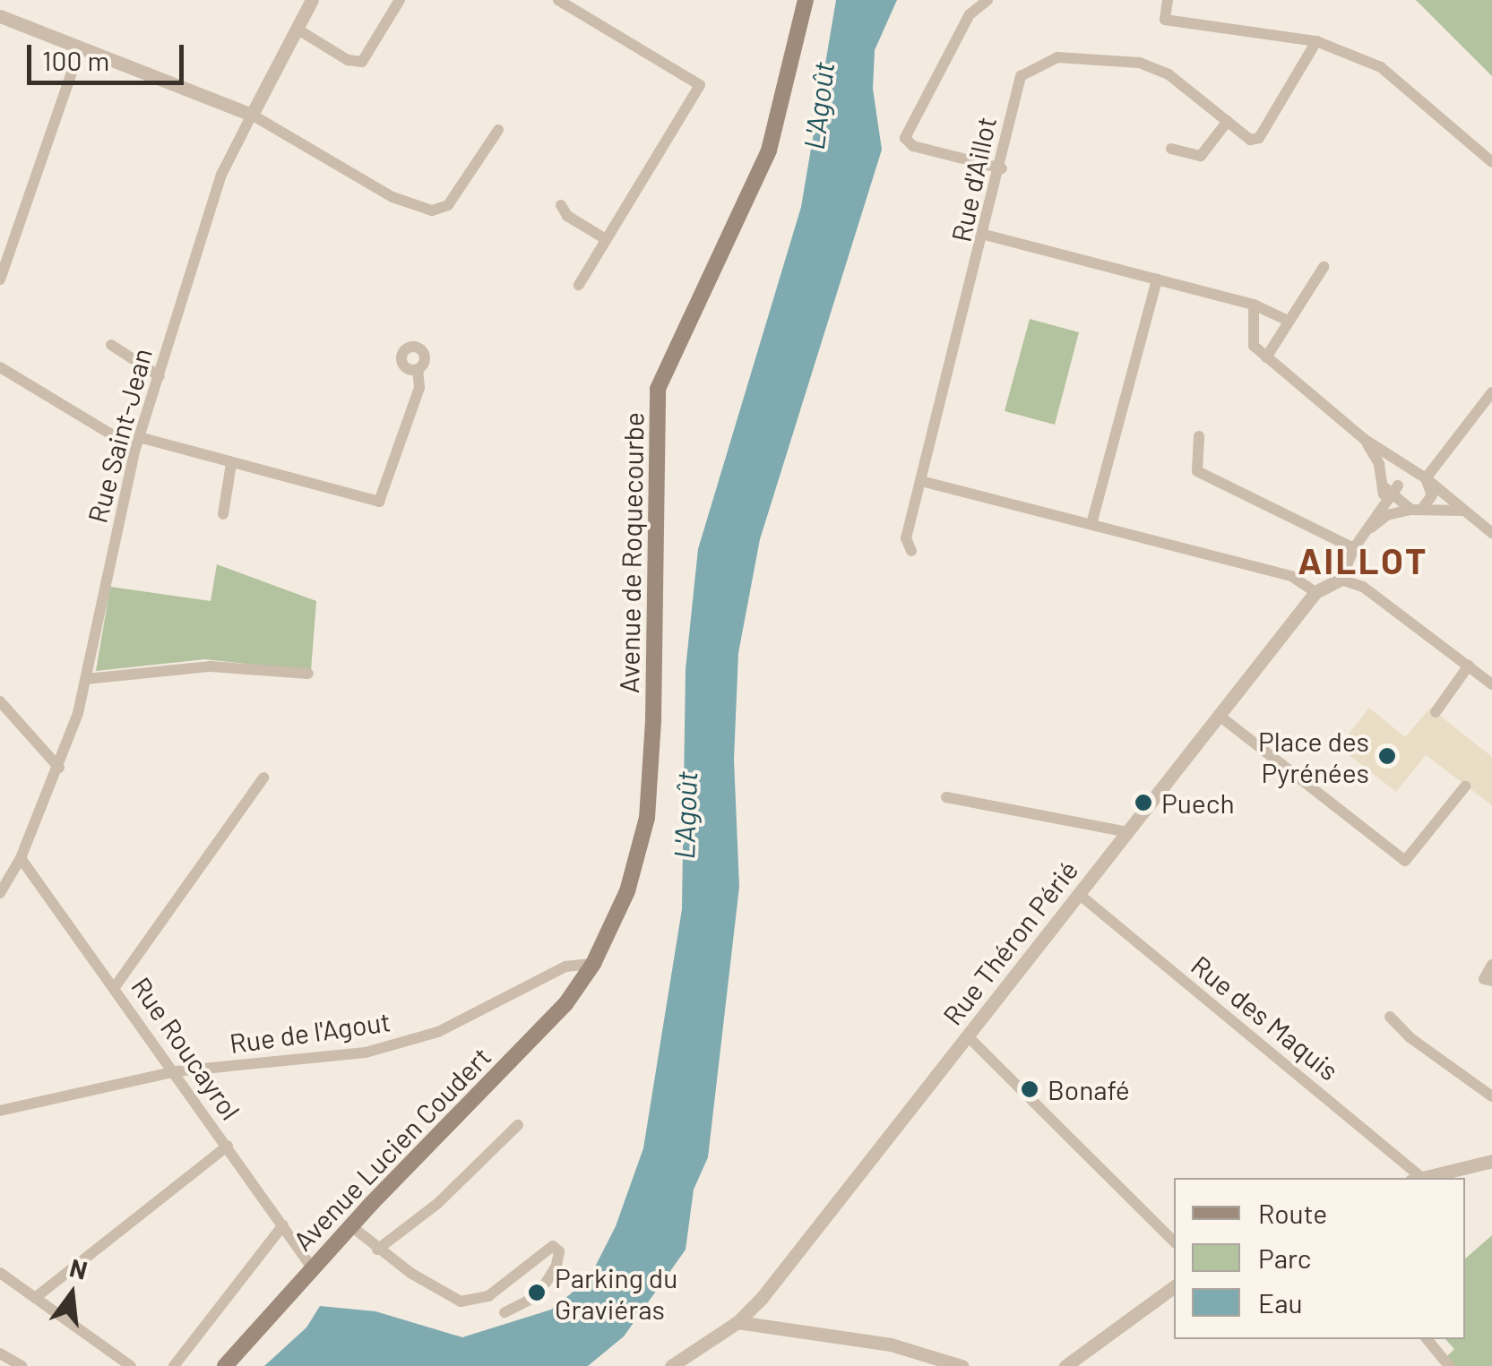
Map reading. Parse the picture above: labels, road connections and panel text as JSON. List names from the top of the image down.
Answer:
{
  "streets": {
    "main road": ["Avenue de Roquecourbe", "Avenue Lucien Coudert"],
    "street": [
      "Rue d'Aillot",
      "Rue Saint-Jean",
      "Rue Théron Périé",
      "Rue des Maquis",
      "Rue de l'Agout",
      "Rue Roucayrol"
    ]
  },
  "crossings": [
    ["Rue Saint-Jean", "Rue Roucayrol"],
    ["Avenue de Roquecourbe", "Rue de l'Agout"],
    ["Avenue de Roquecourbe", "Avenue Lucien Coudert"],
    ["Rue Théron Périé", "Rue des Maquis"],
    ["Rue de l'Agout", "Rue Roucayrol"],
    ["Rue de l'Agout", "Avenue Lucien Coudert"],
    ["Rue Roucayrol", "Avenue Lucien Coudert"]
  ],
  "districts": ["AILLOT"],
  "water": ["L'Agoût"],
  "places": [
    "Place des Pyrénées",
    "Puech",
    "Bonafé",
    "Parking du Graviéras"
  ],
  "legend": ["Route", "Parc", "Eau"],
  "scale_bar": "100 m",
  "north": "top"
}
